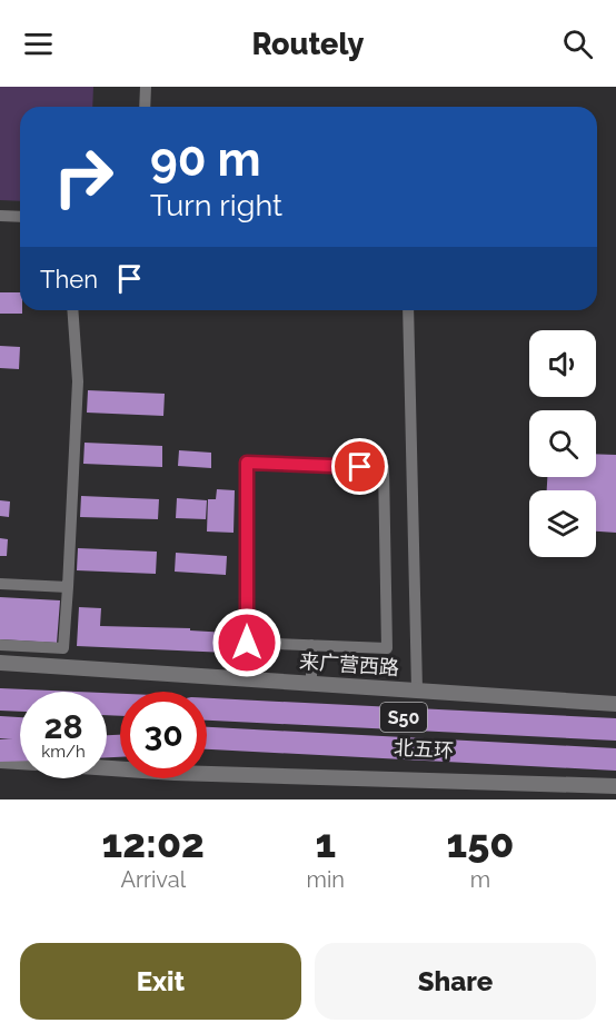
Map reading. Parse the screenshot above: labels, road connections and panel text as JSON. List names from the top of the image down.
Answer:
{
  "streets": {
    "highway": ["S50", "北五环"],
    "street": ["来广营西路"]
  },
  "page": {
    "header": "Routely",
    "turn": ["90 m", "Turn right"],
    "then": "Then",
    "speed": "28 km/h",
    "limit": "30",
    "eta": [
      "12:02",
      "Arrival",
      "1",
      "min",
      "150",
      "m"
    ],
    "buttons": ["Exit", "Share"]
  }
}
